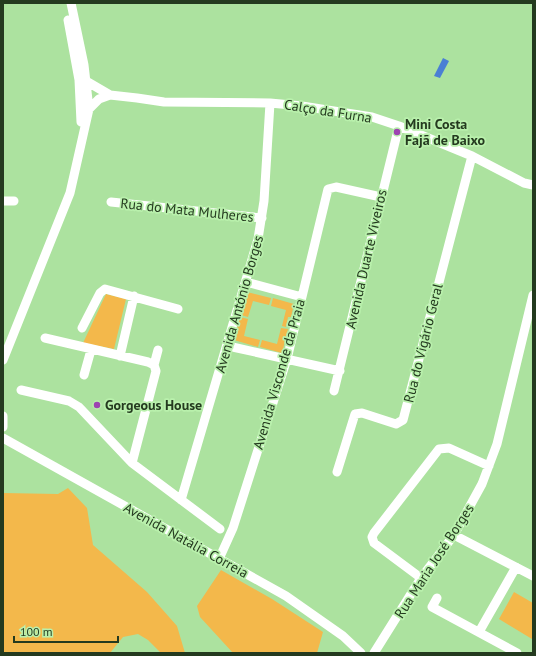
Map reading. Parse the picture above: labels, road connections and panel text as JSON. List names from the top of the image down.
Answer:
{
  "streets": {
    "street": [
      "Calço da Furna",
      "Rua do Mata Mulheres",
      "Avenida Duarte Viveiros",
      "Avenida António Borges",
      "Rua do Vigário Geral",
      "Avenida Visconde da Praia",
      "Avenida Natália Correia",
      "Rua Maria José Borges"
    ]
  },
  "crossings": [
    ["Calço da Furna", "Avenida Duarte Viveiros"],
    ["Calço da Furna", "Avenida António Borges"],
    ["Calço da Furna", "Rua do Vigário Geral"],
    ["Rua do Mata Mulheres", "Avenida António Borges"],
    ["Avenida Duarte Viveiros", "Avenida Visconde da Praia"],
    ["Avenida Visconde da Praia", "Avenida Natália Correia"]
  ],
  "places": ["Mini Costa Fajã de Baixo", "Gorgeous House"],
  "scale_bar": "100 m"
}
